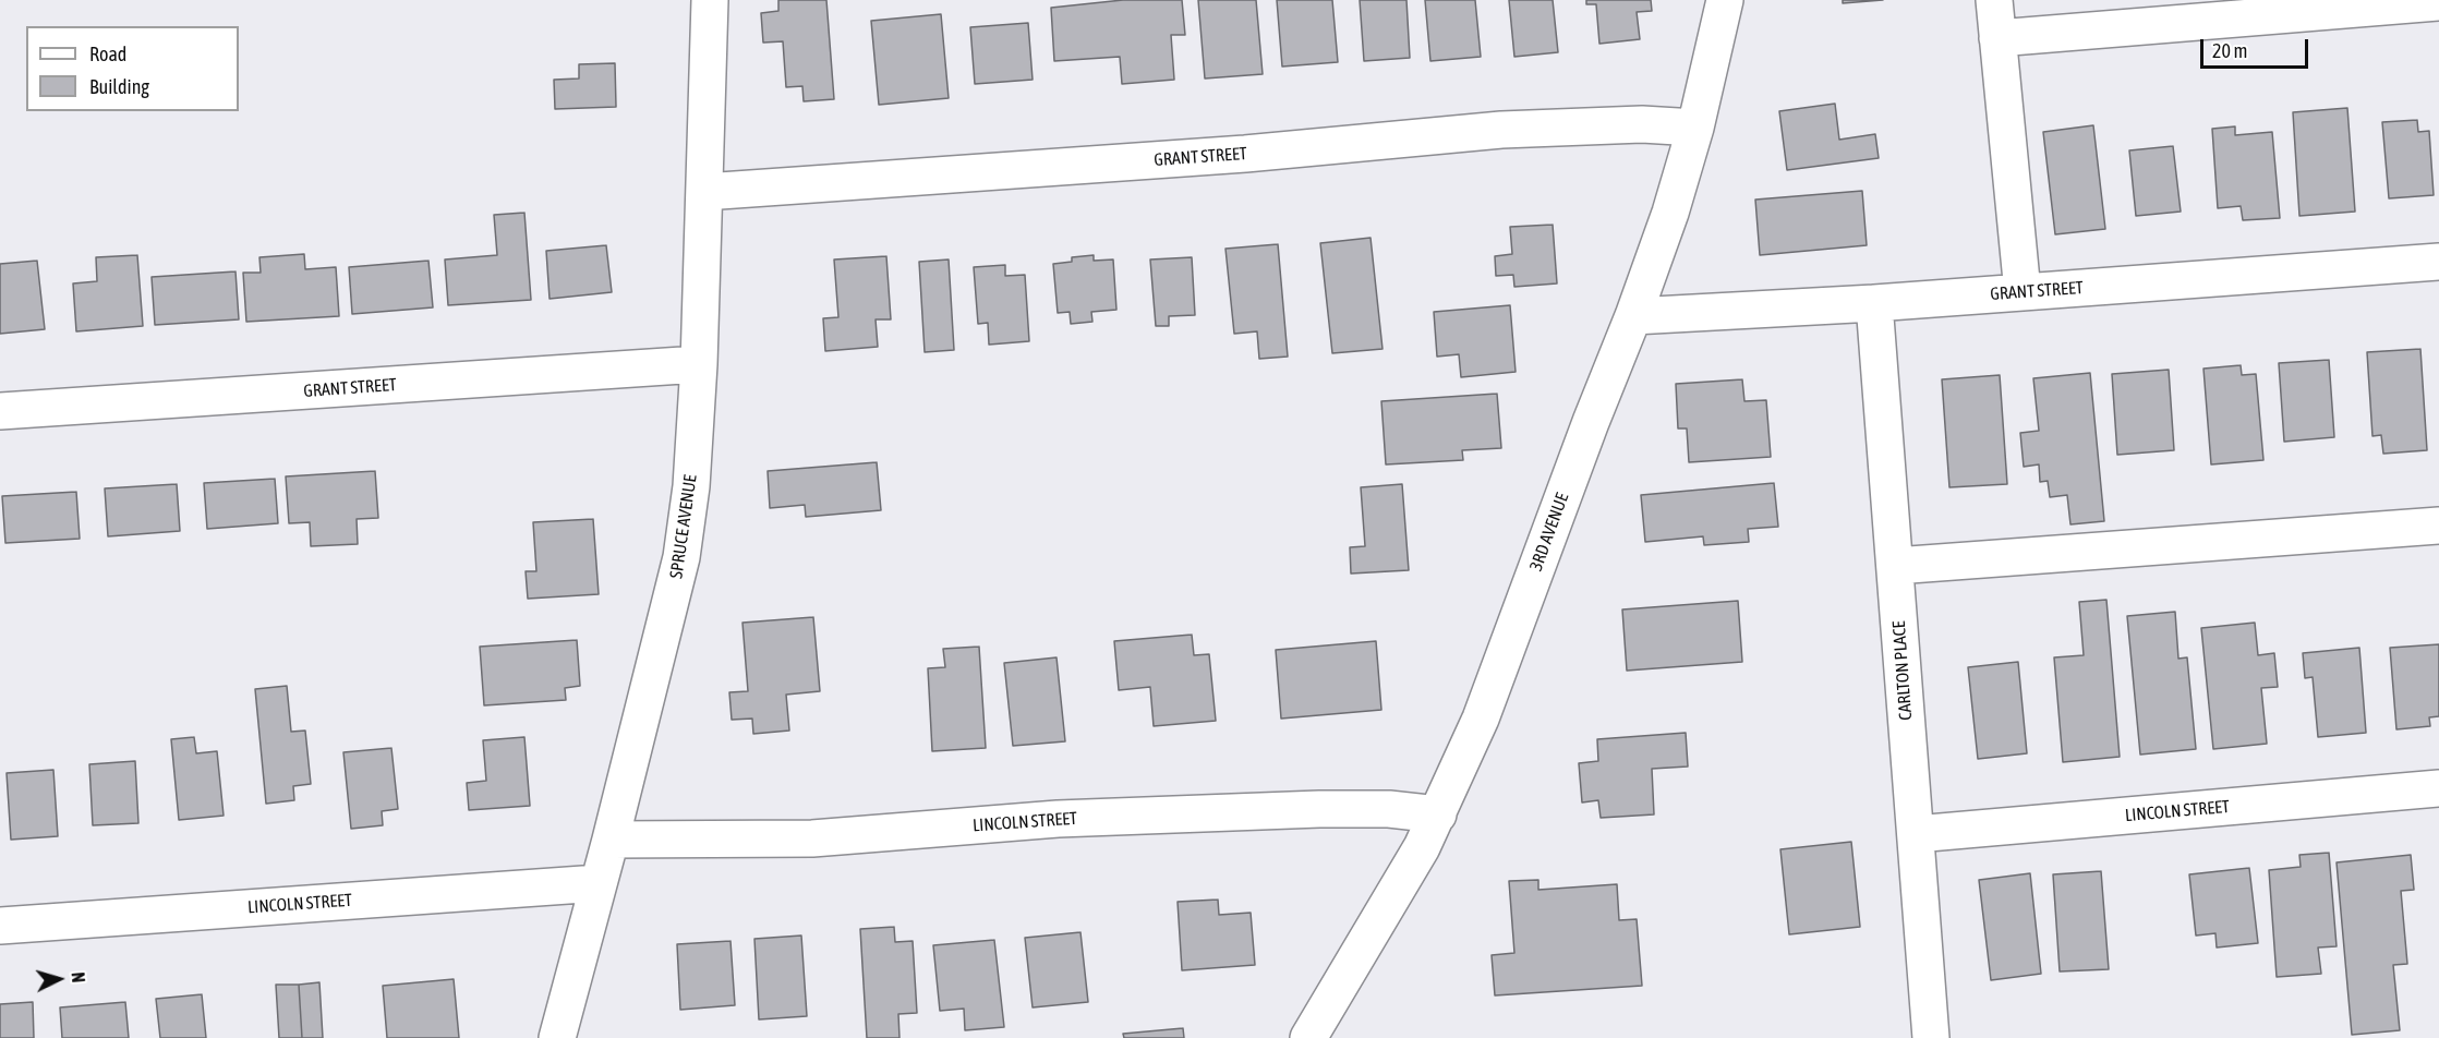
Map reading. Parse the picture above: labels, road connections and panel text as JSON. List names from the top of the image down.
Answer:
{
  "streets": {
    "street": [
      "GRANT STREET",
      "SPRUCE AVENUE",
      "3RD AVENUE",
      "CARLTON PLACE",
      "LINCOLN STREET"
    ]
  },
  "crossings": [
    ["GRANT STREET", "SPRUCE AVENUE"],
    ["GRANT STREET", "3RD AVENUE"],
    ["GRANT STREET", "CARLTON PLACE"],
    ["SPRUCE AVENUE", "LINCOLN STREET"],
    ["3RD AVENUE", "LINCOLN STREET"],
    ["CARLTON PLACE", "LINCOLN STREET"]
  ],
  "legend": ["Road", "Building"],
  "scale_bar": "20 m",
  "north": "right"
}
